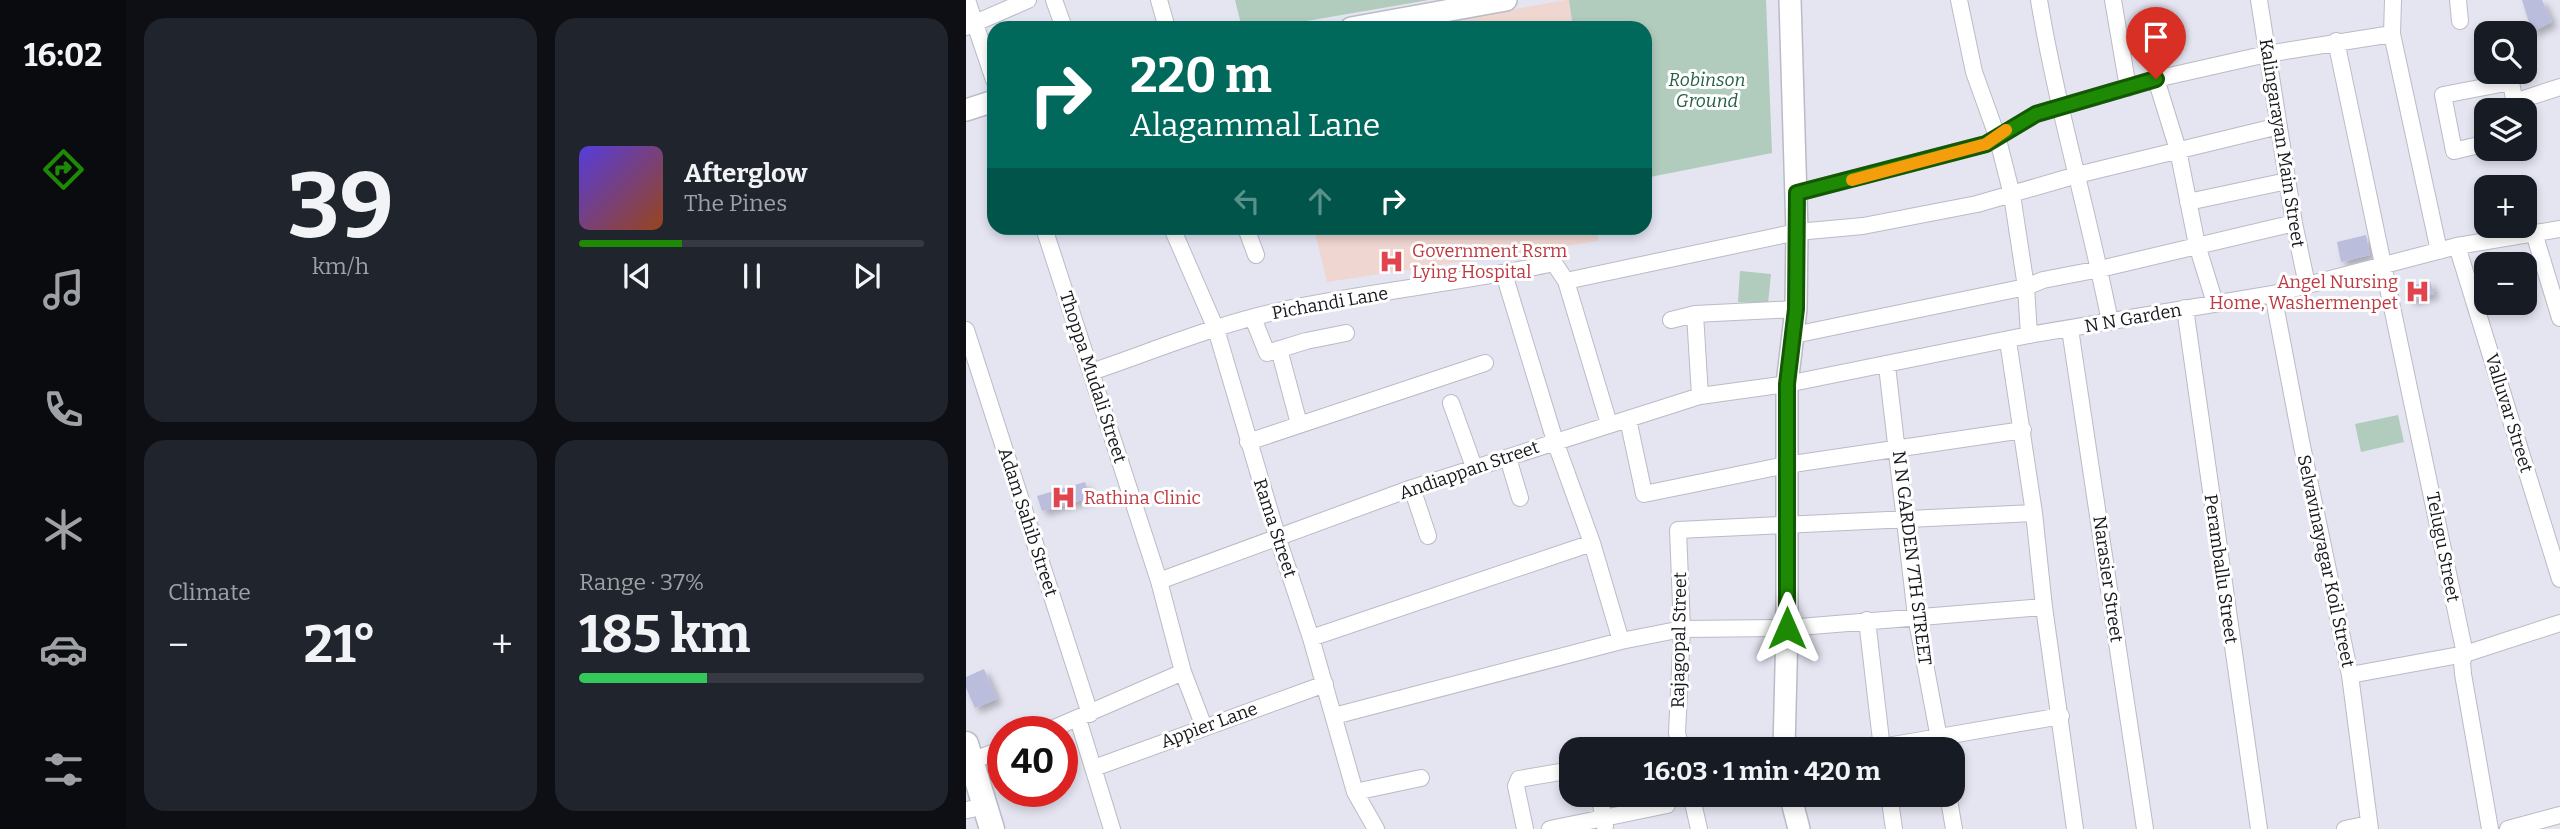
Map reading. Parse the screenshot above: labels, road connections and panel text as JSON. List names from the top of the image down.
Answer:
{
  "streets": {
    "street": [
      "Kalingarayan Main Street",
      "Pichandi Lane",
      "N N Garden",
      "Thoppa Mudali Street",
      "Valluvar Street",
      "Andiappan Street",
      "Adam Sahib Street",
      "Rama Street",
      "Telugu Street",
      "N N GARDEN 7TH STREET",
      "Selvavinayagar Koil Street",
      "Peramballu Street",
      "Narasier Street",
      "Rajagopal Street",
      "Appier Lane"
    ]
  },
  "crossings": [
    ["Kalingarayan Main Street", "N N Garden"],
    ["Pichandi Lane", "Thoppa Mudali Street"],
    ["Pichandi Lane", "Rama Street"],
    ["N N Garden", "Valluvar Street"],
    ["N N Garden", "Andiappan Street"],
    ["N N Garden", "Telugu Street"],
    ["N N Garden", "N N GARDEN 7TH STREET"],
    ["N N Garden", "Selvavinayagar Koil Street"],
    ["N N Garden", "Peramballu Street"],
    ["N N Garden", "Narasier Street"],
    ["Thoppa Mudali Street", "Andiappan Street"],
    ["Thoppa Mudali Street", "Appier Lane"],
    ["Andiappan Street", "Rama Street"],
    ["Adam Sahib Street", "Appier Lane"],
    ["Rama Street", "Appier Lane"]
  ],
  "parks": ["Robinson Ground"],
  "places": {
    "hospital": ["Government Rsrm Lying Hospital", "Angel Nursing Home, Washermenpet", "Rathina Clinic"]
  },
  "page": {
    "tabs": "16:02",
    "tile": [
      ["39", "km/h"],
      "Climate",
      ["Range · 37%", "185 km"]
    ],
    "map_buttons": ["+", "−"],
    "turn": ["220 m", "Alagammal Lane"],
    "song": ["Afterglow", "The Pines"],
    "heat": ["−", "21°", "+"],
    "limit": "40",
    "trip": "16:03 · 1 min · 420 m"
  }
}
